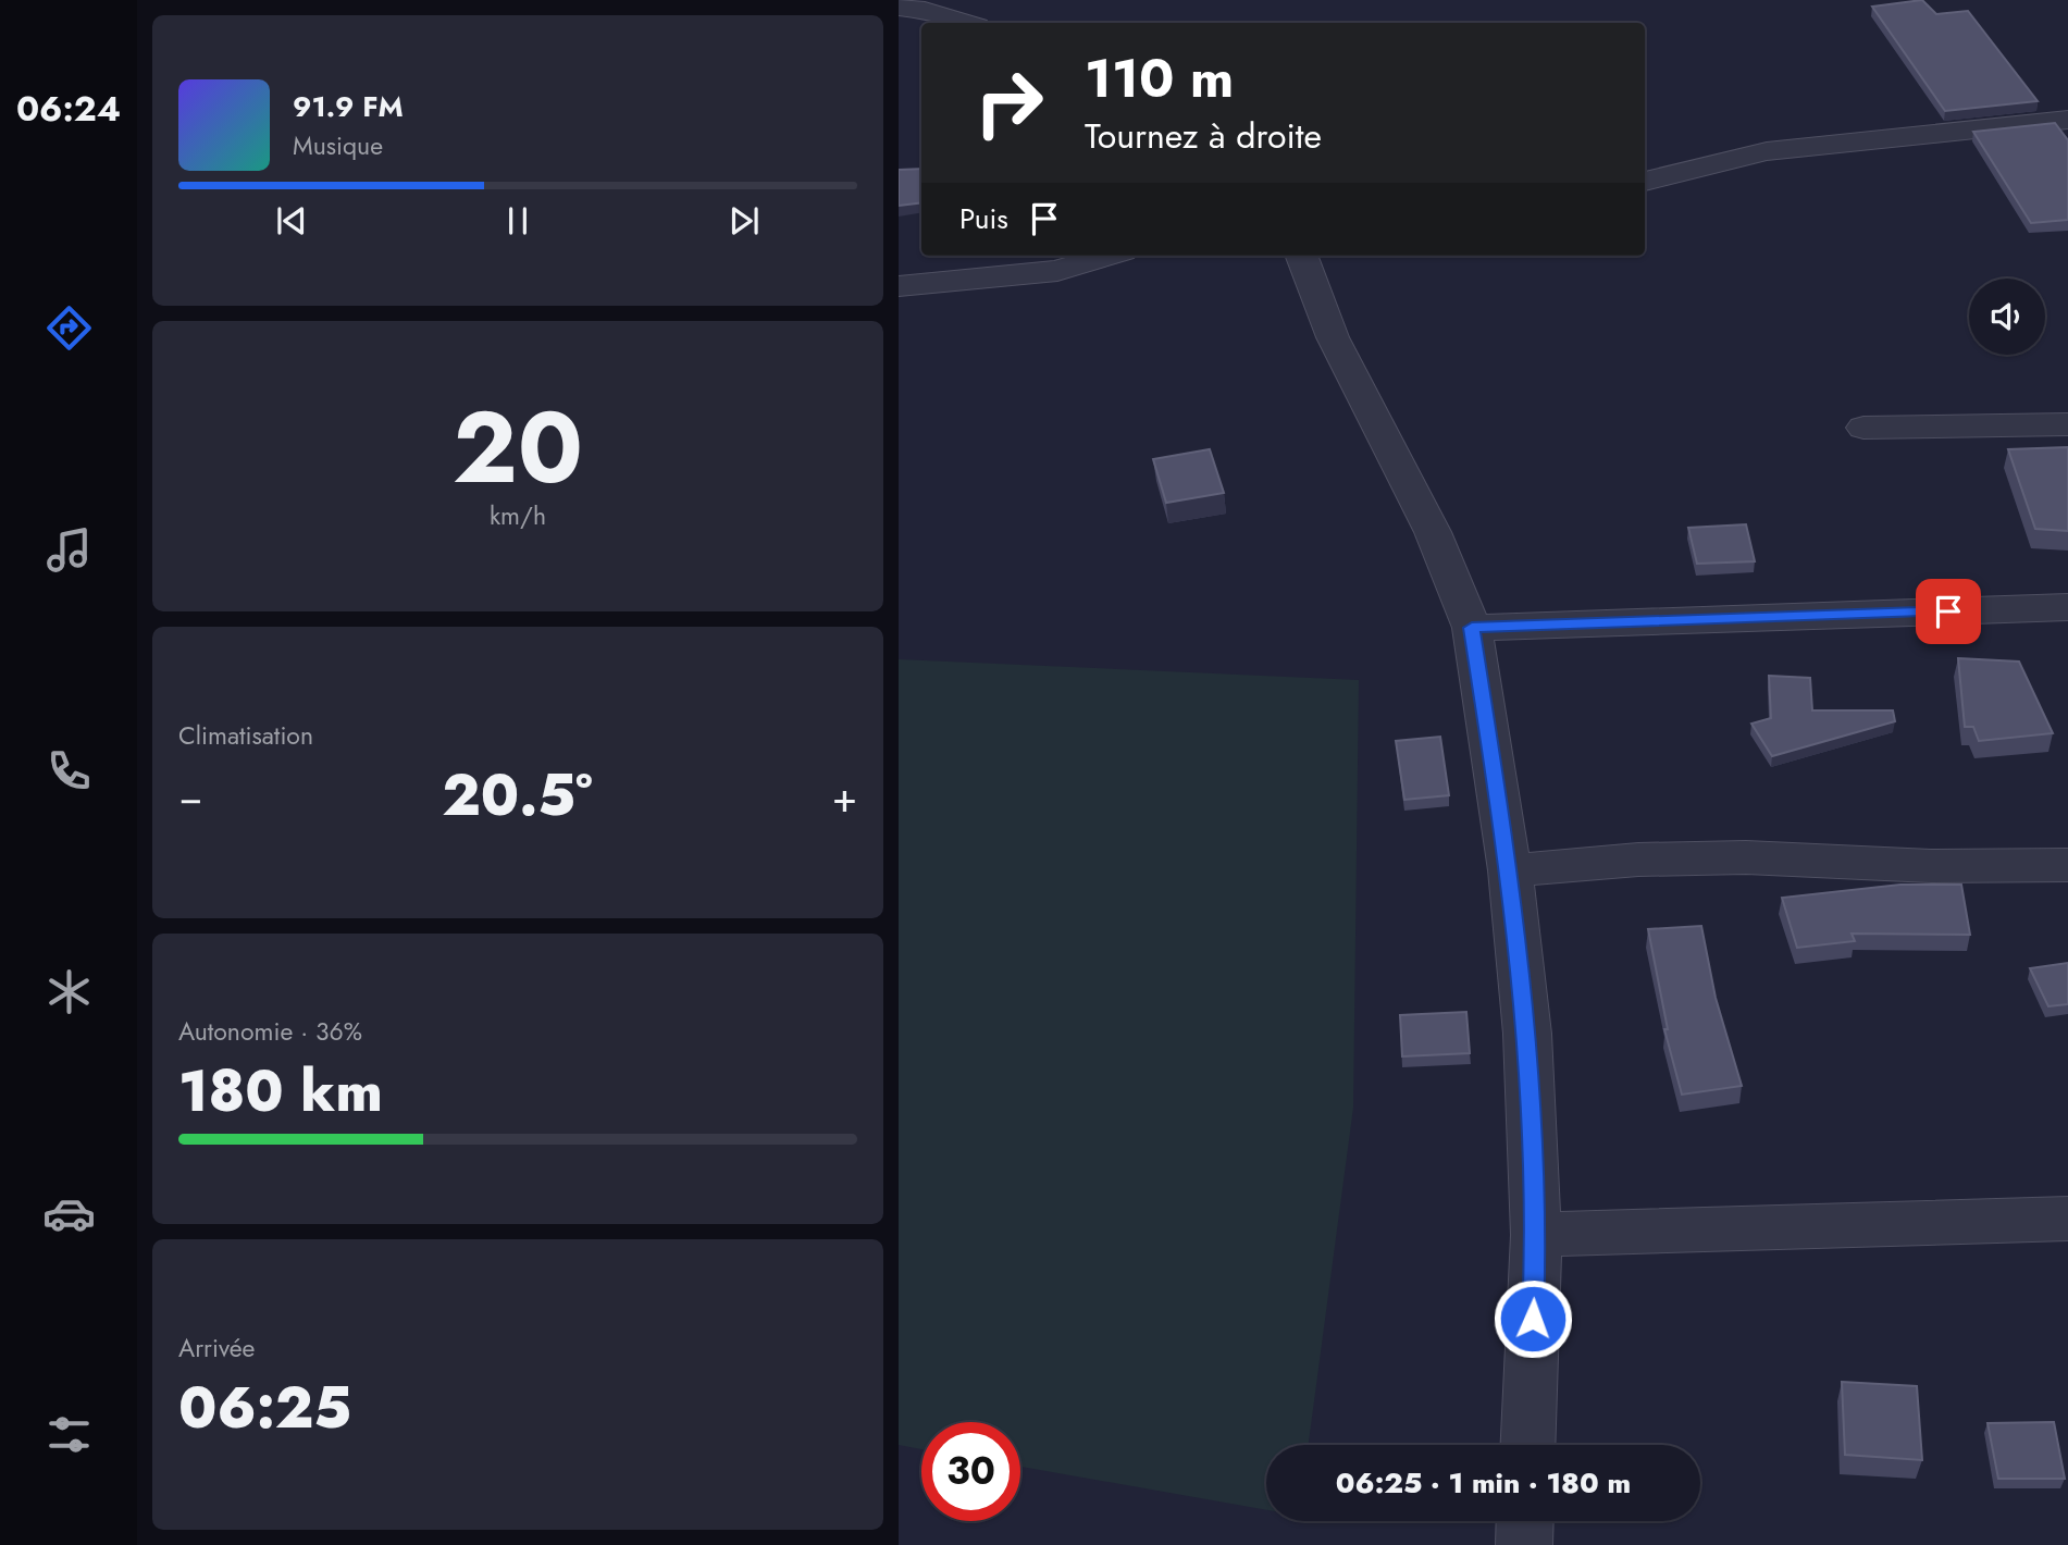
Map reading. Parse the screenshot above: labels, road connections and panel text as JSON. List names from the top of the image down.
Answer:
{
  "page": {
    "tabs": "06:24",
    "turn": ["110 m", "Tournez à droite"],
    "song": ["91.9 FM", "Musique"],
    "then": "Puis",
    "tile": [
      ["20", "km/h"],
      "Climatisation",
      ["Autonomie · 36%", "180 km"],
      ["Arrivée", "06:25"]
    ],
    "heat": ["−", "20.5°", "+"],
    "limit": "30",
    "trip": "06:25 · 1 min · 180 m"
  }
}
